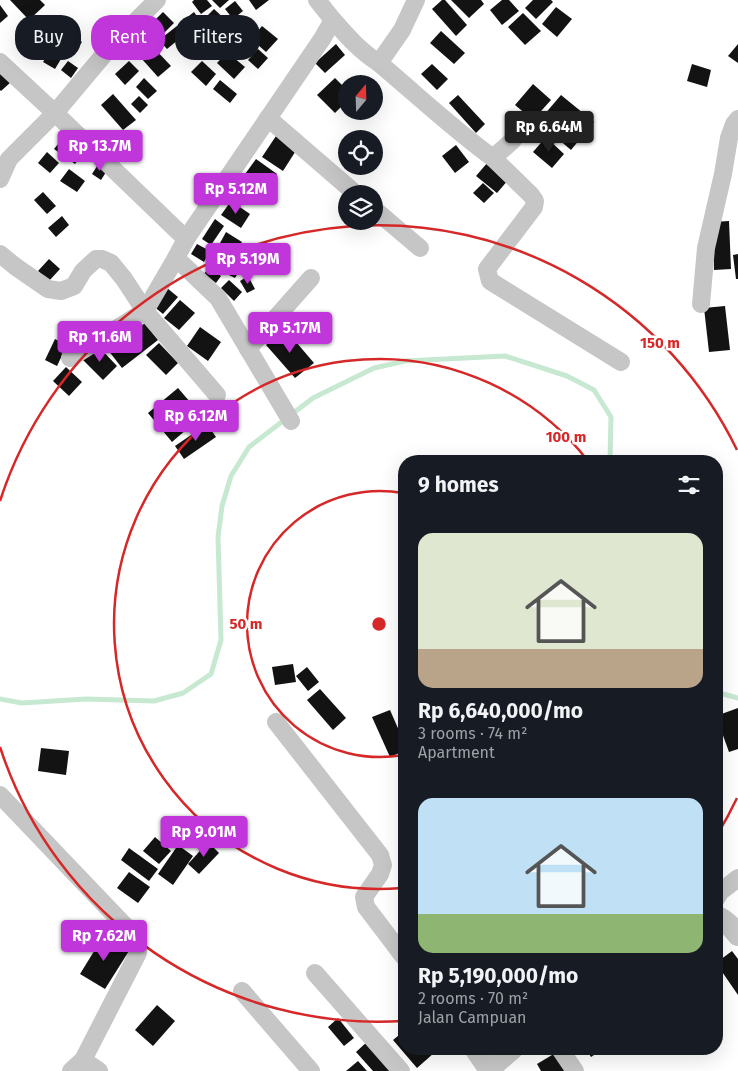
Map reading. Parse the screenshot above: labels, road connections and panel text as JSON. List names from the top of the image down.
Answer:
{
  "north": "top",
  "page": {
    "chip": ["Buy", "Rent", "Filters"],
    "price": [
      "Rp 6.64M",
      "Rp 13.7M",
      "Rp 5.12M",
      "Rp 5.19M",
      "Rp 5.17M",
      "Rp 11.6M",
      "Rp 6.12M",
      "Rp 9.01M",
      "Rp 7.62M"
    ],
    "heading": "9 homes",
    "list": [
      {
        "name": "Rp 6,640,000/mo",
        "note": "3 rooms · 74 m² · Apartment"
      },
      {
        "name": "Rp 5,190,000/mo",
        "note": "2 rooms · 70 m² · Jalan Campuan"
      }
    ]
  },
  "rings": ["150 m", "100 m", "50 m"]
}
